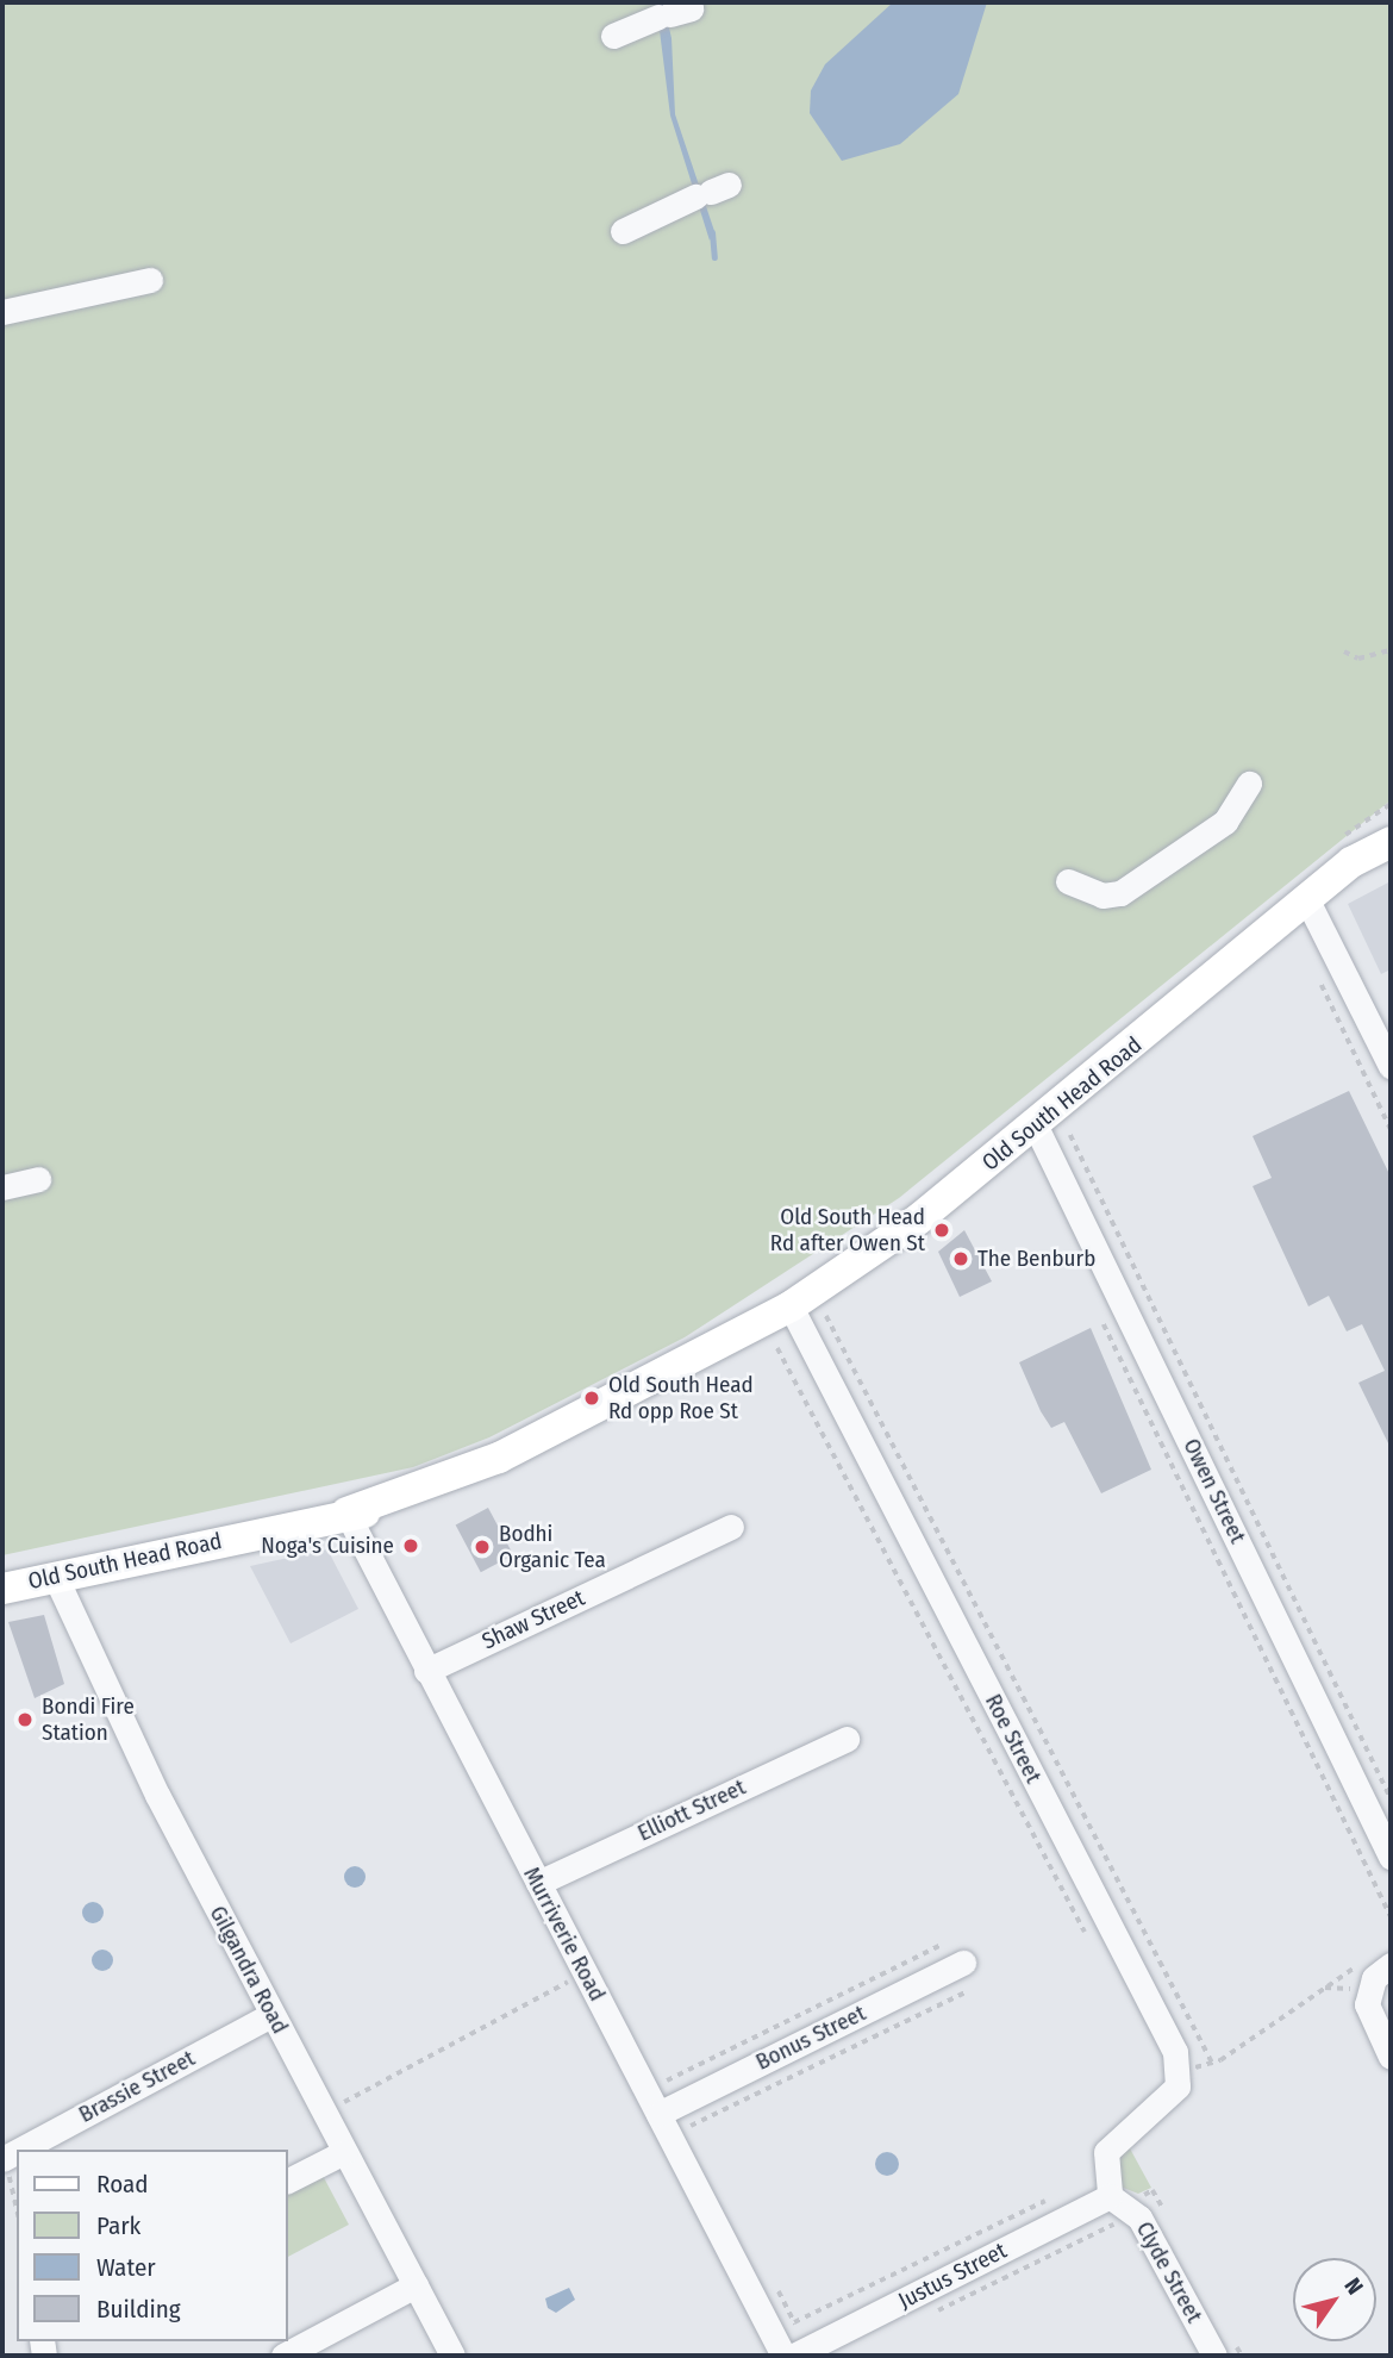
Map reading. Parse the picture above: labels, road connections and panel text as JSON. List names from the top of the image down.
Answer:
{
  "streets": {
    "main road": ["Old South Head Road"],
    "street": [
      "Owen Street",
      "Shaw Street",
      "Roe Street",
      "Elliott Street",
      "Murriverie Road",
      "Gilgandra Road",
      "Bonus Street",
      "Brassie Street",
      "Clyde Street",
      "Justus Street"
    ]
  },
  "crossings": [
    ["Old South Head Road", "Owen Street"],
    ["Old South Head Road", "Roe Street"],
    ["Old South Head Road", "Murriverie Road"],
    ["Old South Head Road", "Gilgandra Road"],
    ["Shaw Street", "Murriverie Road"],
    ["Elliott Street", "Murriverie Road"],
    ["Murriverie Road", "Bonus Street"],
    ["Gilgandra Road", "Brassie Street"],
    ["Clyde Street", "Justus Street"]
  ],
  "places": [
    "Old South Head Rd after Owen St",
    "The Benburb",
    "Old South Head Rd opp Roe St",
    "Noga's Cuisine",
    "Bodhi Organic Tea",
    "Bondi Fire Station"
  ],
  "legend": [
    "Road",
    "Park",
    "Water",
    "Building"
  ],
  "north": "top right"
}
